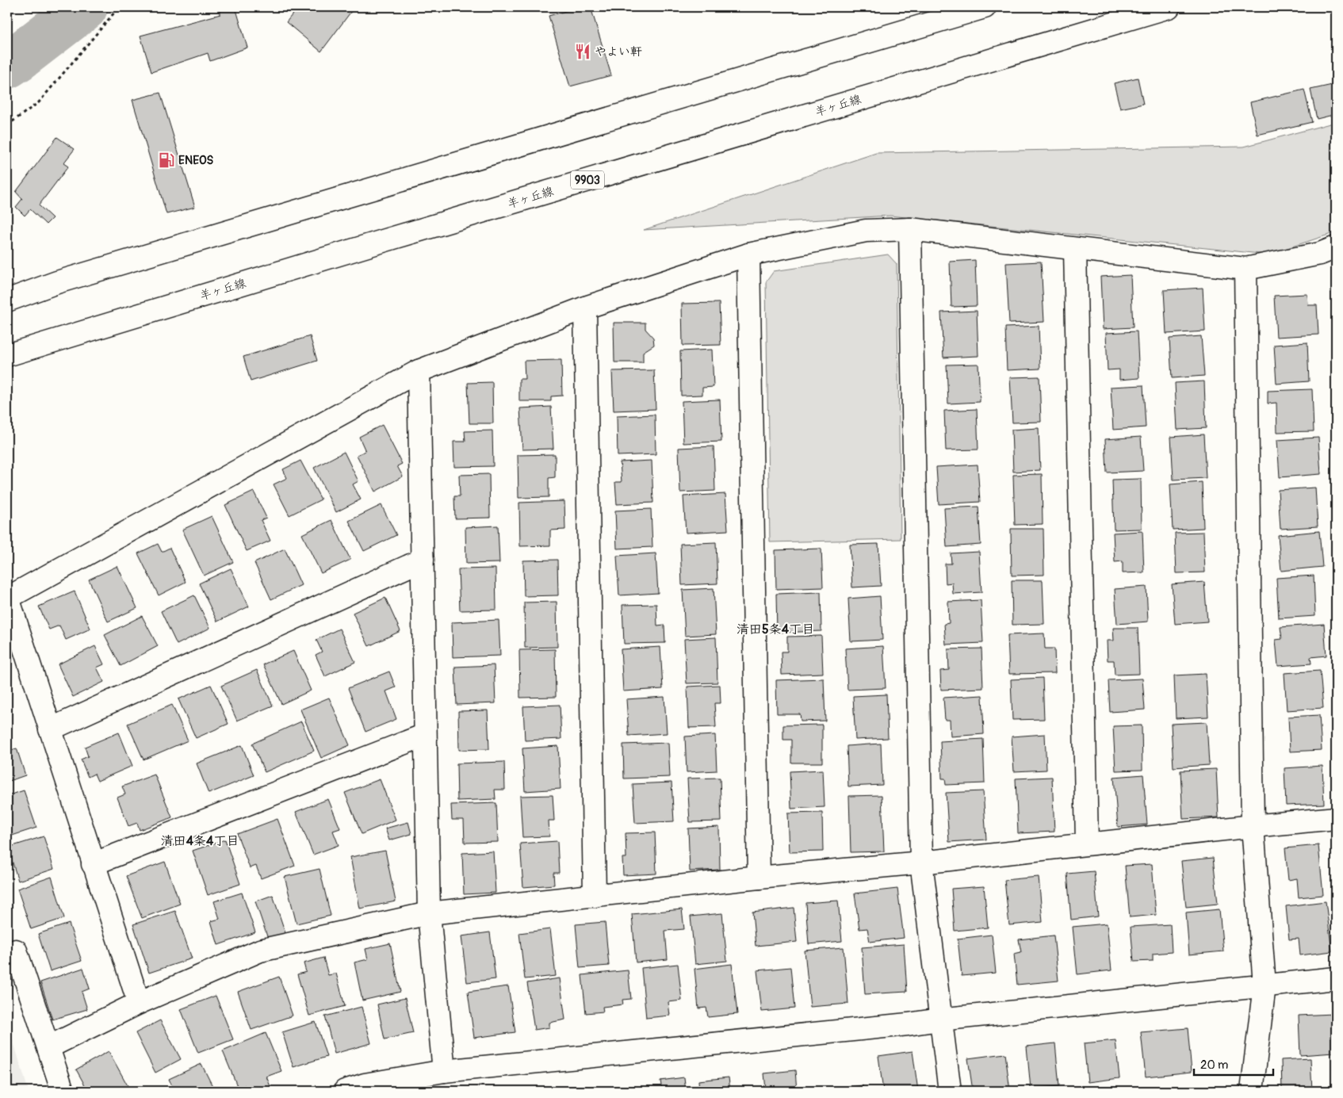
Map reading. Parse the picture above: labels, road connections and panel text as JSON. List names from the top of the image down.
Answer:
{
  "streets": {
    "street": ["羊ヶ丘線", "9903"]
  },
  "districts": ["清田5条4丁目", "清田4条4丁目"],
  "places": {
    "restaurant": ["やよい軒"],
    "fuel station": ["ENEOS"]
  },
  "scale_bar": "20 m"
}
